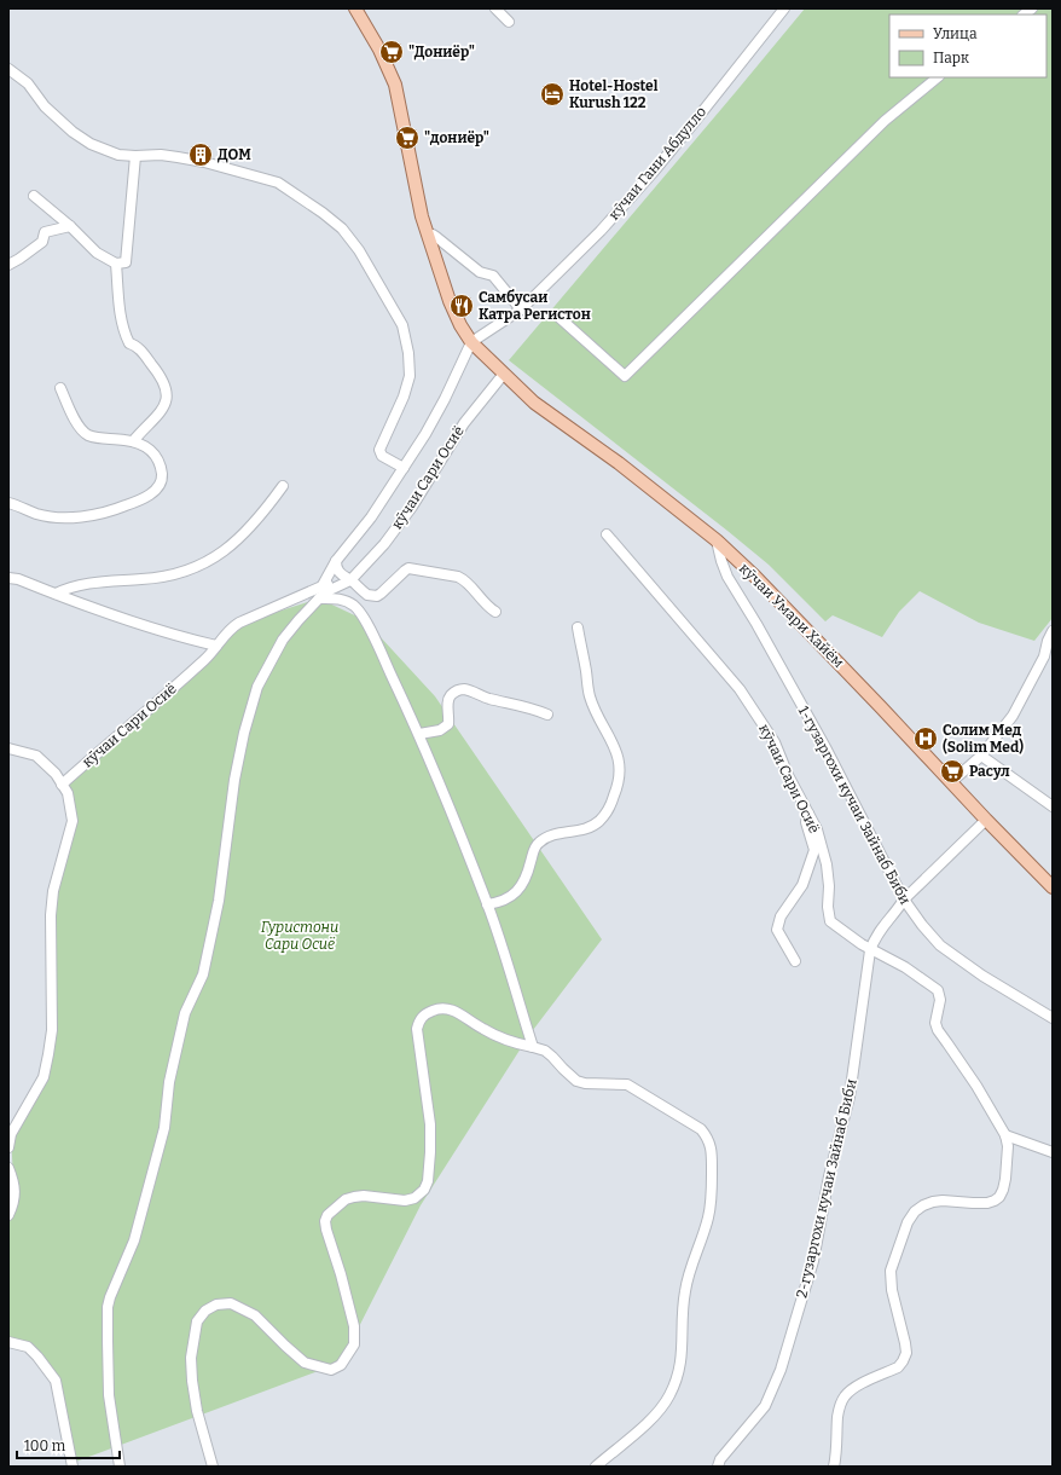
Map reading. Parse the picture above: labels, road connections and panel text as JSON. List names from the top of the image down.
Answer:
{
  "streets": {
    "main road": ["кӯчаи Умари Хайём"],
    "street": [
      "кӯчаи Гани Абдулло",
      "кӯчаи Сари Осиё",
      "1-гузаргохи кучаи Зайнаб Биби",
      "2-гузаргохи кучаи Зайнаб Биби"
    ]
  },
  "crossings": [
    ["кӯчаи Гани Абдулло", "кӯчаи Умари Хайём"],
    ["кӯчаи Сари Осиё", "кӯчаи Умари Хайём"],
    ["кӯчаи Сари Осиё", "2-гузаргохи кучаи Зайнаб Биби"],
    ["кӯчаи Умари Хайём", "1-гузаргохи кучаи Зайнаб Биби"],
    ["кӯчаи Умари Хайём", "2-гузаргохи кучаи Зайнаб Биби"],
    ["1-гузаргохи кучаи Зайнаб Биби", "2-гузаргохи кучаи Зайнаб Биби"]
  ],
  "parks": ["Гуристони Сари Осиё"],
  "places": {
    "supermarket": ["\"Дониёр\"", "\"дониёр\"", "Расул"],
    "hotel": ["Hotel-Hostel Kurush 122"],
    "building": ["ДОМ"],
    "restaurant": ["Самбусаи Катра Регистон"],
    "hospital": ["Солим Мед (Solim Med)"]
  },
  "legend": ["Улица", "Парк"],
  "scale_bar": "100 m"
}
